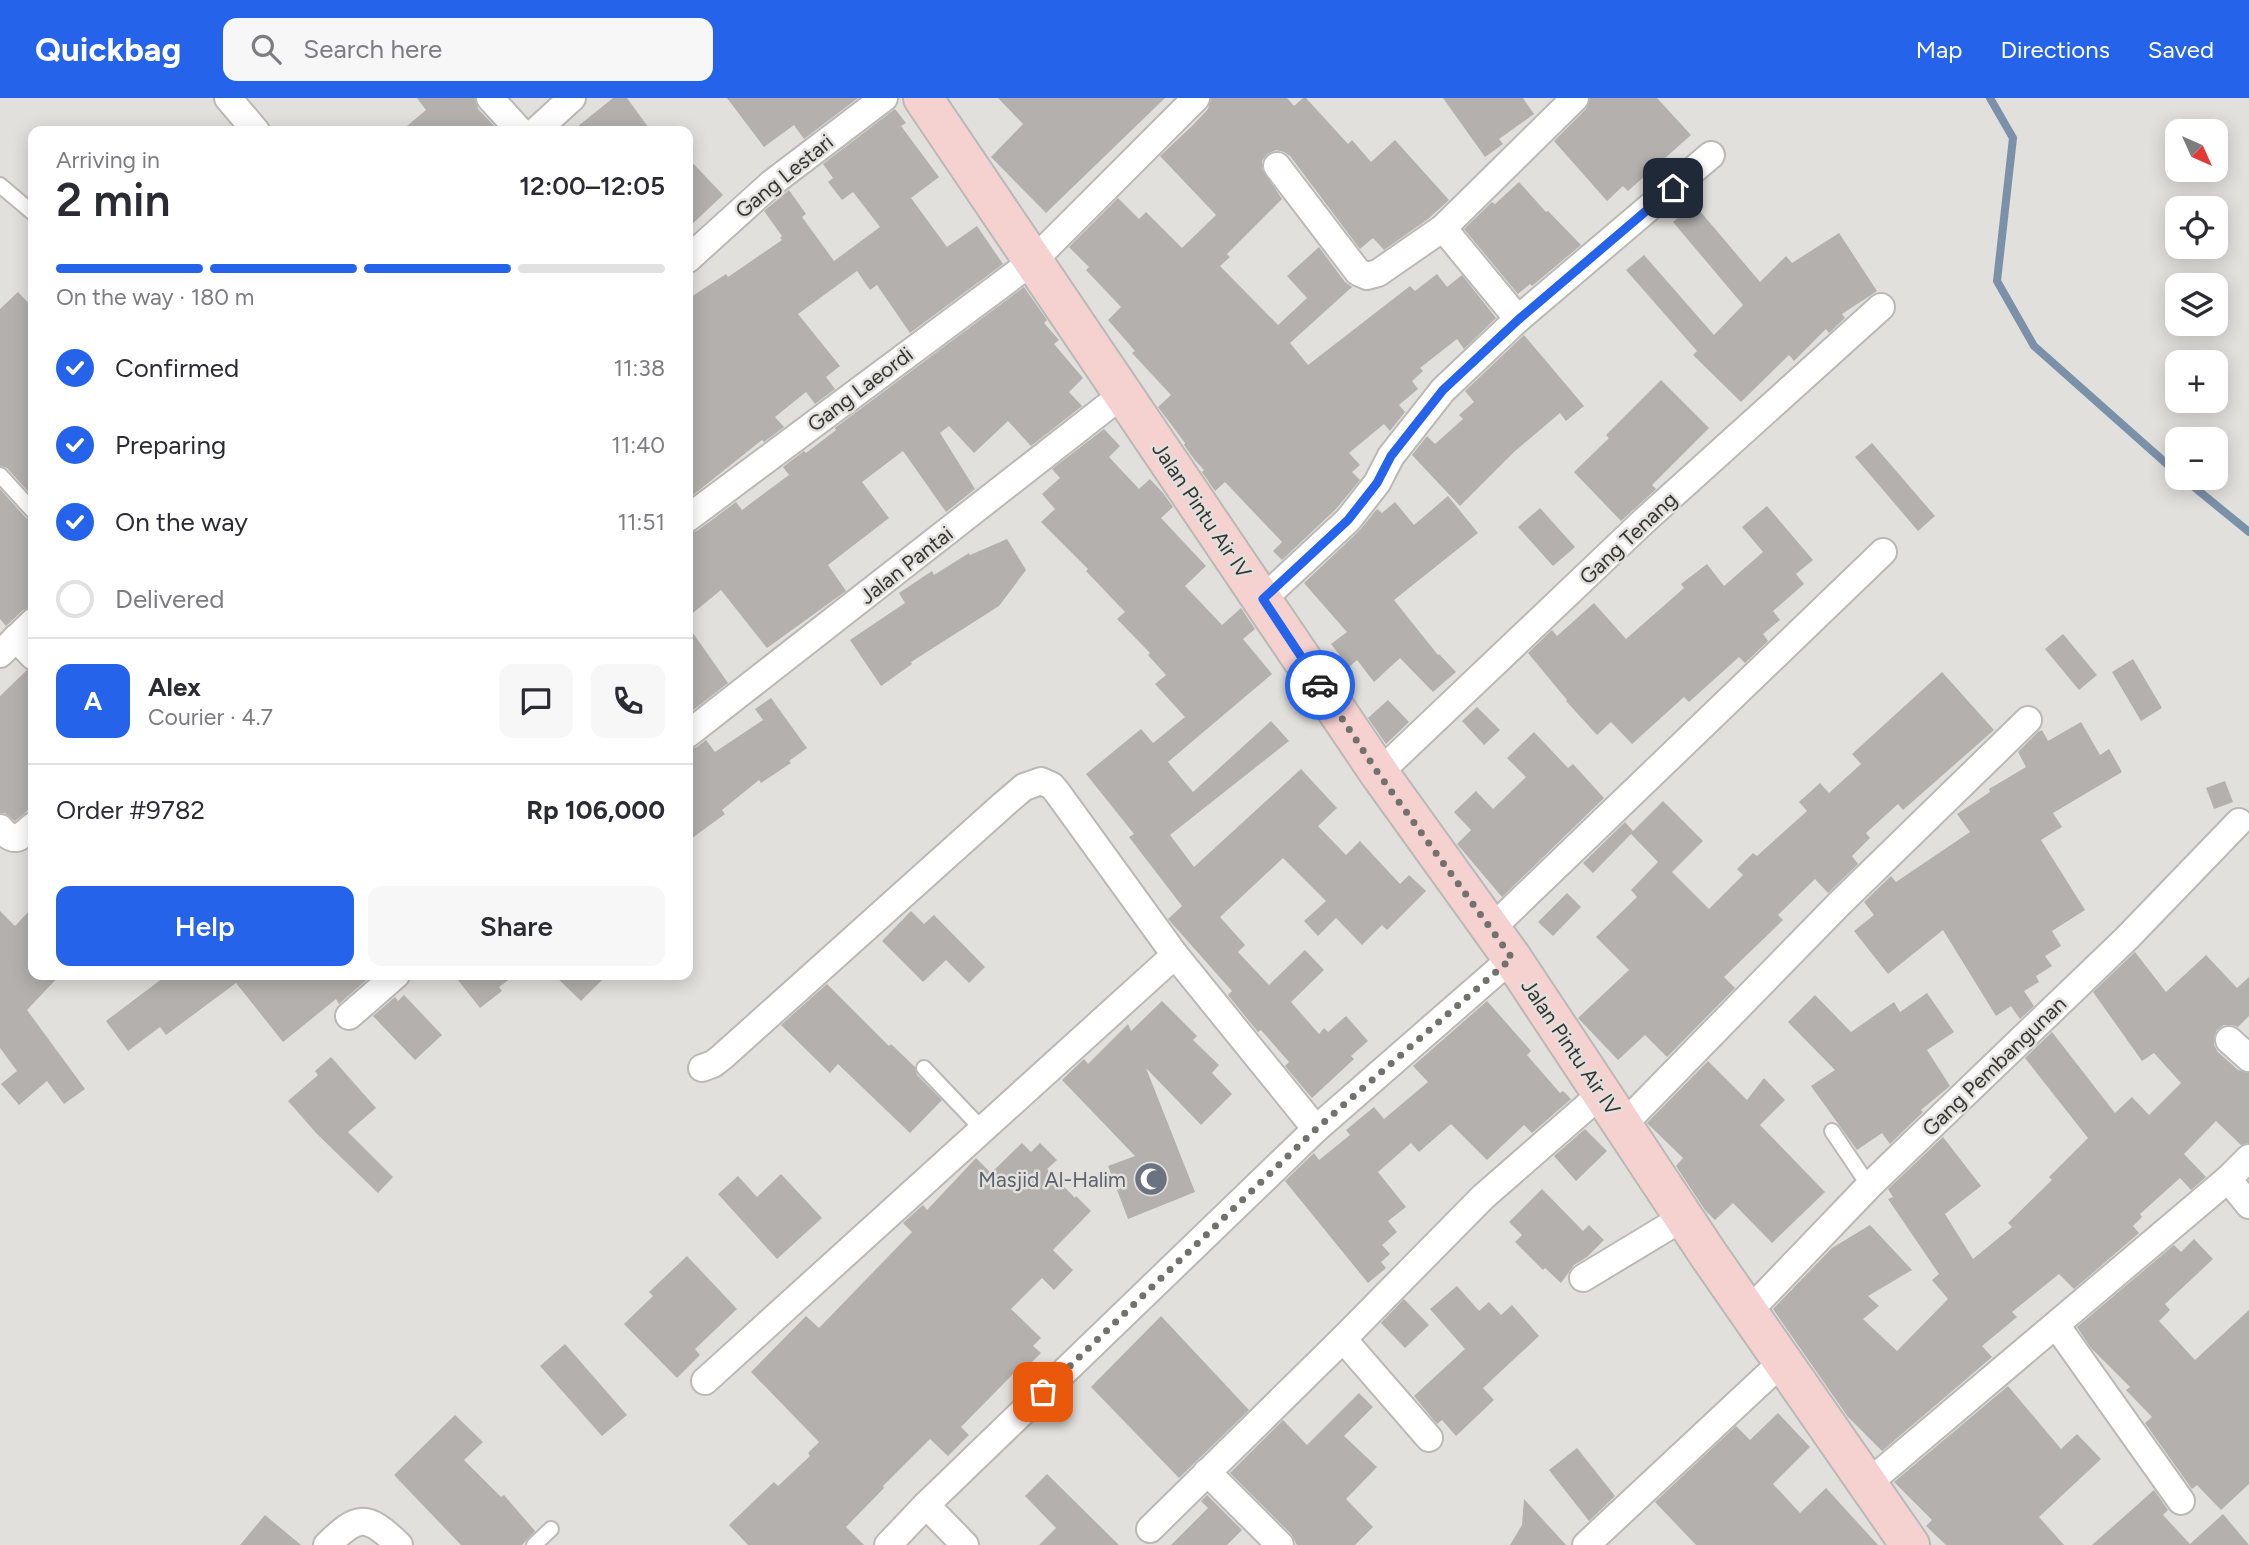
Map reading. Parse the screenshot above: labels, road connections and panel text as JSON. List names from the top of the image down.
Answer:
{
  "streets": {
    "main road": ["Jalan Pintu Air IV"],
    "street": [
      "Gang Lestari",
      "Gang Laeordi",
      "Gang Tenang",
      "Jalan Pantai",
      "Gang Pembangunan"
    ]
  },
  "crossings": [
    ["Gang Laeordi", "Jalan Pintu Air IV"],
    ["Jalan Pintu Air IV", "Gang Tenang"],
    ["Jalan Pintu Air IV", "Jalan Pantai"],
    ["Jalan Pintu Air IV", "Gang Pembangunan"]
  ],
  "places": {
    "mosque": ["Masjid Al-Halim"]
  },
  "north": "bottom right",
  "page": {
    "header": "Quickbag",
    "search": "Search here",
    "nav": ["Map", "Directions", "Saved"],
    "map_buttons": ["+", "−"],
    "heading": ["2 min", "Arriving in", "12:00–12:05"],
    "panel": [
      "Alex",
      "Courier · 4.7",
      "Order #9782",
      "Rp 106,000"
    ],
    "bar": "On the way · 180 m",
    "list": [
      ["Confirmed", "11:38"],
      ["Preparing", "11:40"],
      ["On the way", "11:51"],
      "Delivered"
    ],
    "round": "A",
    "buttons": ["Help", "Share"]
  }
}
